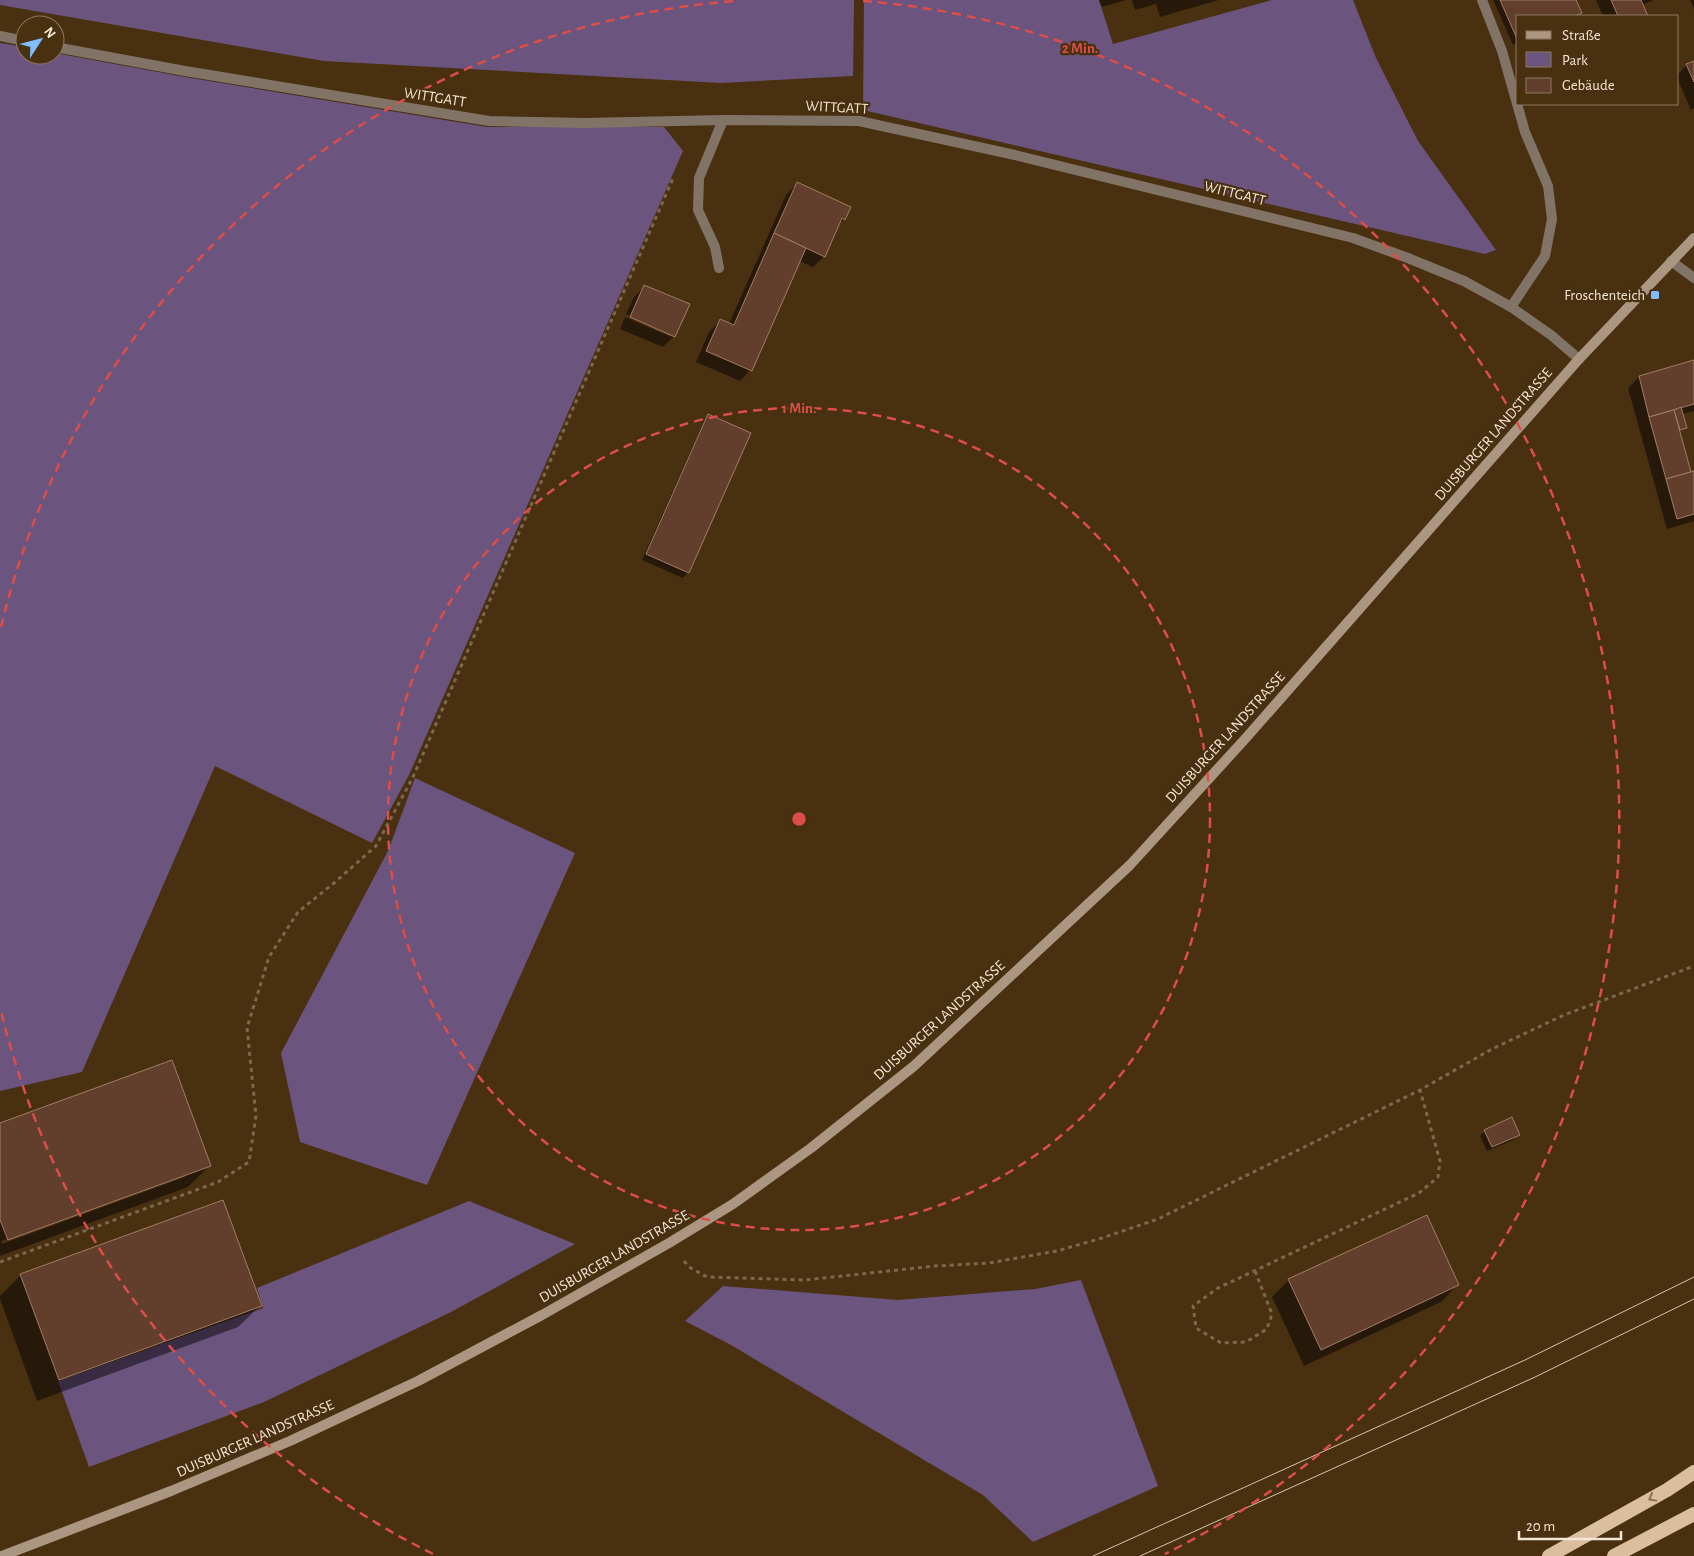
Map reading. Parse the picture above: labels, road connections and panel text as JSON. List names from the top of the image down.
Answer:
{
  "streets": {
    "main road": ["DUISBURGER LANDSTRASSE"],
    "street": ["WITTGATT"]
  },
  "crossings": [
    ["WITTGATT", "DUISBURGER LANDSTRASSE"]
  ],
  "places": {
    "transit": ["Froschenteich"]
  },
  "legend": ["Straße", "Park", "Gebäude"],
  "scale_bar": "20 m",
  "north": "top right",
  "rings": ["2 Min.", "1 Min."]
}
